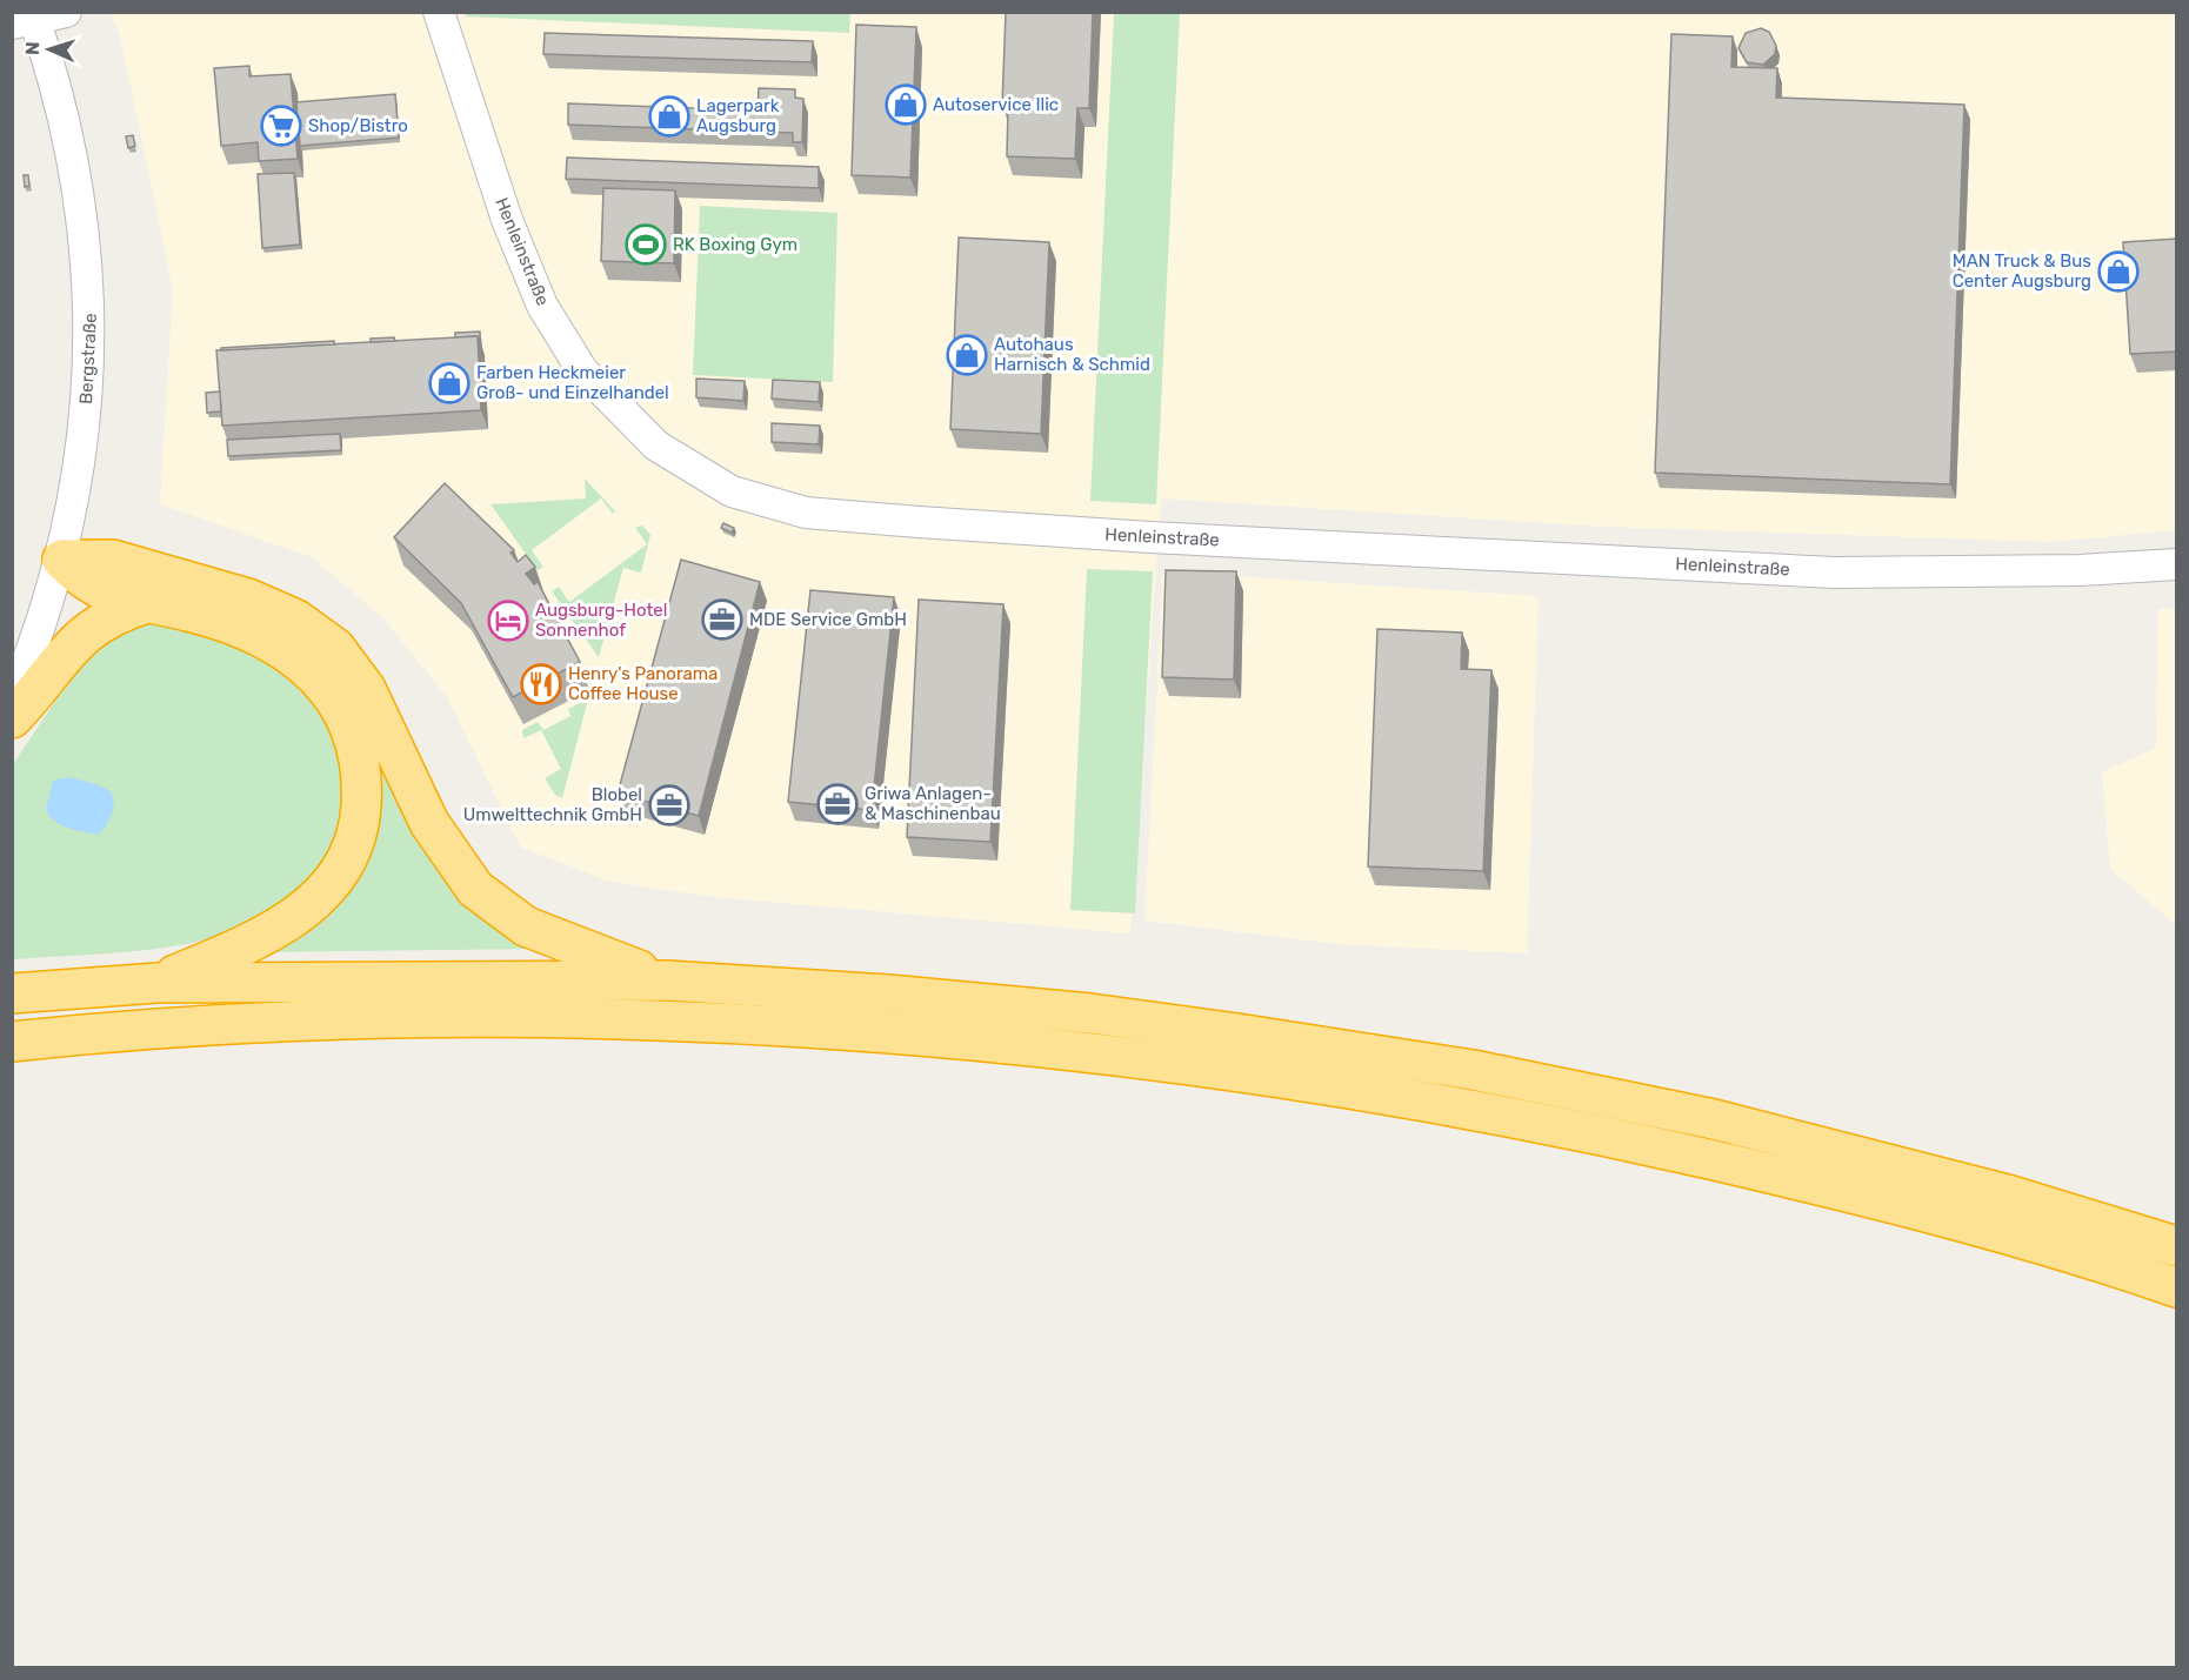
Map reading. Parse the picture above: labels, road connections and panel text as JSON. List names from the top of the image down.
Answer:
{
  "streets": {
    "street": ["Henleinstraße", "Bergstraße"]
  },
  "places": {
    "shop": [
      "Autoservice Ilic",
      "Lagerpark Augsburg",
      "MAN Truck & Bus Center Augsburg",
      "Autohaus Harnisch & Schmid",
      "Farben Heckmeier Groß- und Einzelhandel"
    ],
    "supermarket": ["Shop/Bistro"],
    "sports": ["RK Boxing Gym"],
    "office": ["MDE Service GmbH", "Griwa Anlagen- & Maschinenbau", "Blobel Umwelttechnik GmbH"],
    "hotel": ["Augsburg-Hotel Sonnenhof"],
    "restaurant": ["Henry's Panorama Coffee House"]
  },
  "north": "left"
}
